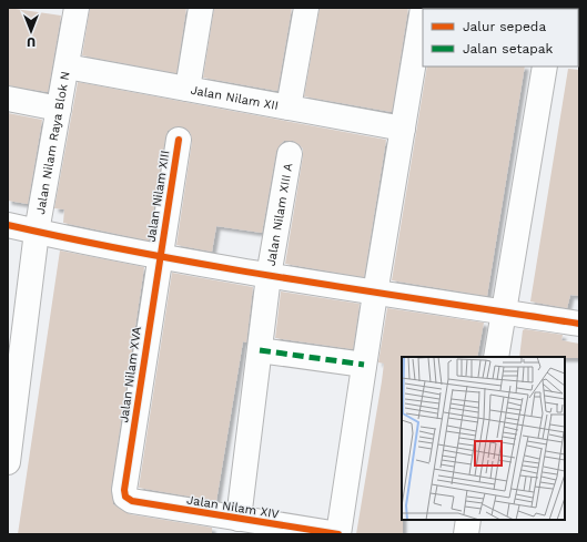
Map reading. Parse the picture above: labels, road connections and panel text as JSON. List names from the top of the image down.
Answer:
{
  "streets": {
    "street": [
      "Jalan Nilam XII",
      "Jalan Nilam Raya Blok N",
      "Jalan Nilam XIII",
      "Jalan Nilam XIII A",
      "Jalan Nilam XVA",
      "Jalan Nilam XIV"
    ]
  },
  "crossings": [
    ["Jalan Nilam XII", "Jalan Nilam Raya Blok N"],
    ["Jalan Nilam XIII", "Jalan Nilam XVA"],
    ["Jalan Nilam XIII A", "Jalan Nilam XIV"],
    ["Jalan Nilam XVA", "Jalan Nilam XIV"]
  ],
  "legend": ["Jalur sepeda", "Jalan setapak"],
  "north": "bottom"
}
